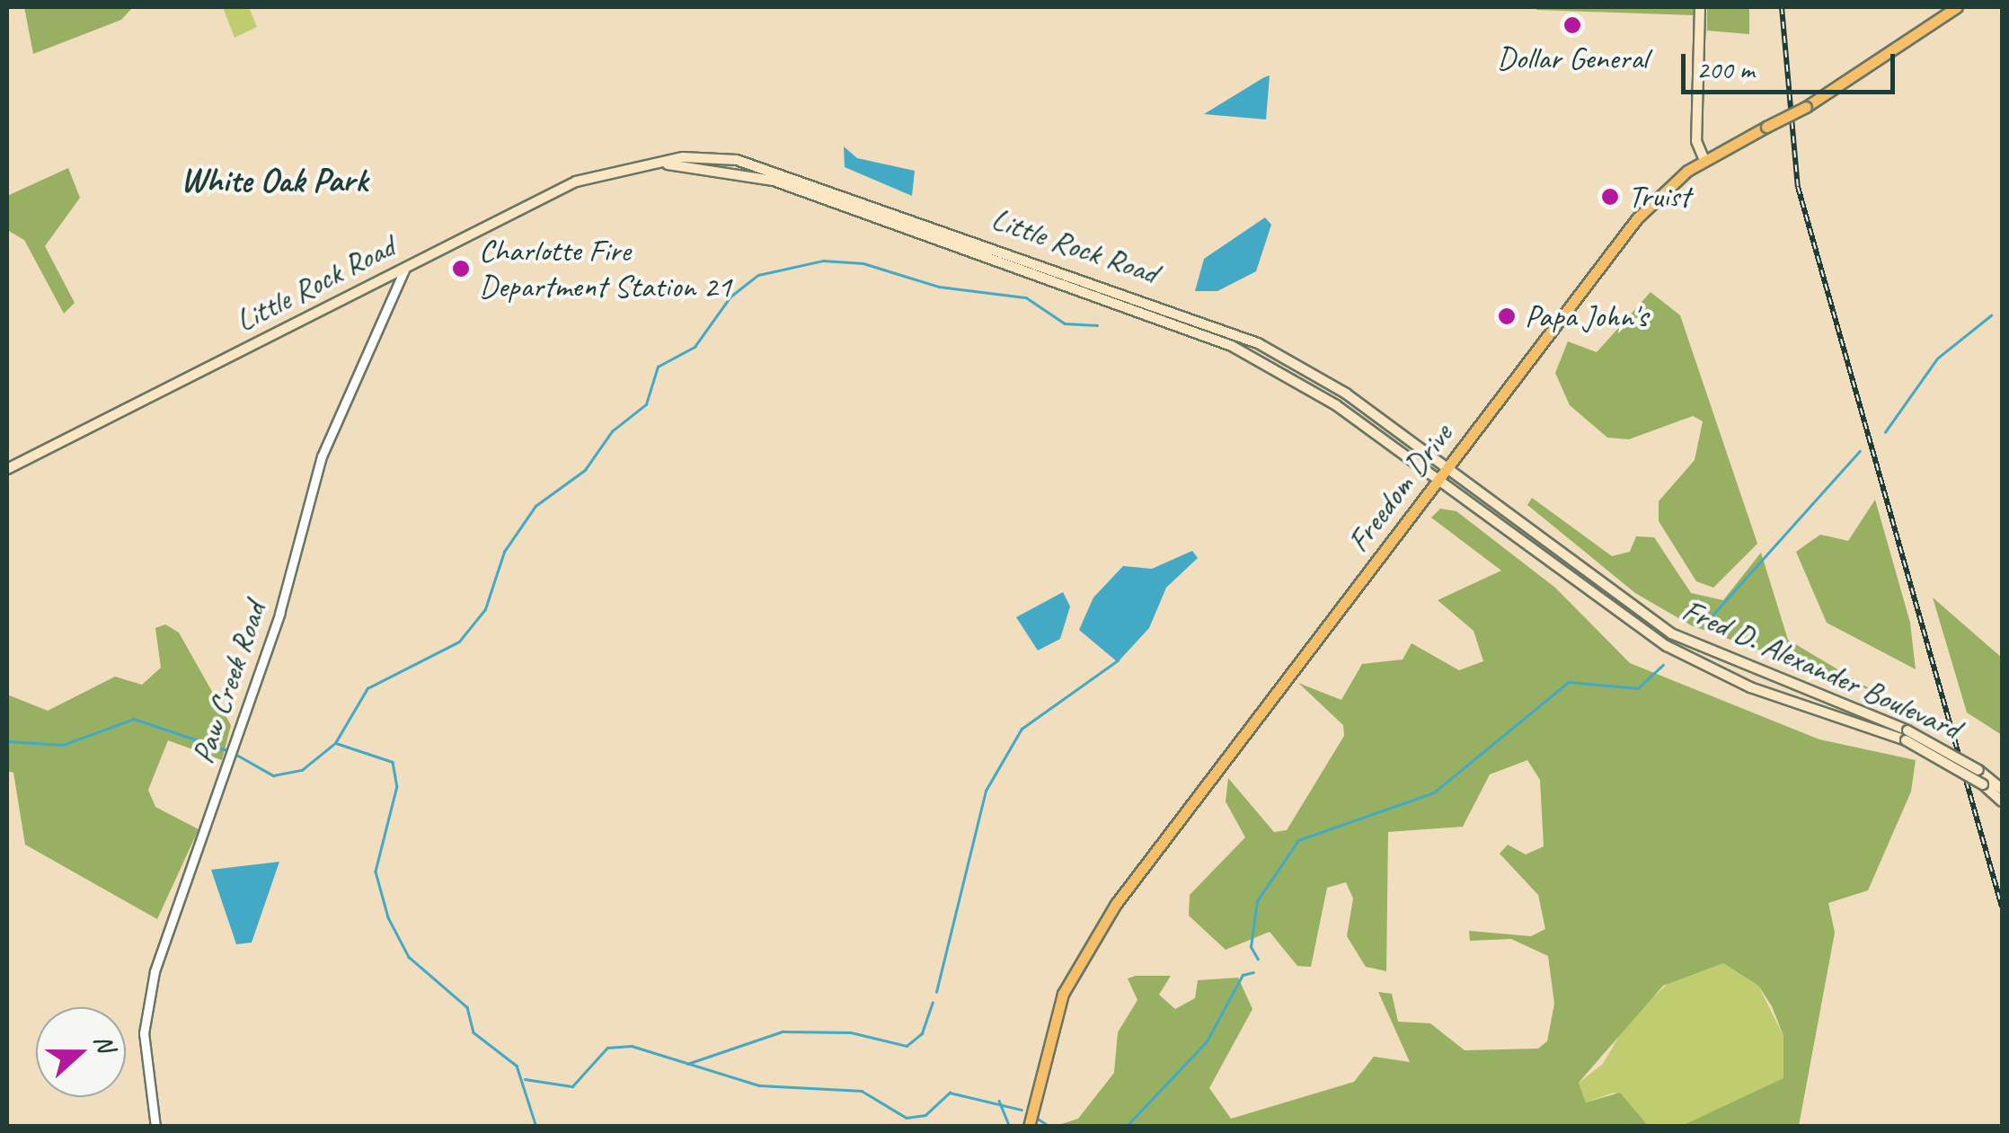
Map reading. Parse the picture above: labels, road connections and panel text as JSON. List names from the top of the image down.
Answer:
{
  "streets": {
    "main road": ["Little Rock Road", "Freedom Drive", "Fred D. Alexander Boulevard"],
    "street": ["Paw Creek Road"]
  },
  "crossings": [
    ["Little Rock Road", "Freedom Drive"],
    ["Little Rock Road", "Fred D. Alexander Boulevard"],
    ["Little Rock Road", "Paw Creek Road"],
    ["Freedom Drive", "Fred D. Alexander Boulevard"]
  ],
  "districts": ["White Oak Park"],
  "places": [
    "Dollar General",
    "Truist",
    "Charlotte Fire Department Station 21",
    "Papa John's"
  ],
  "scale_bar": "200 m",
  "north": "right"
}
